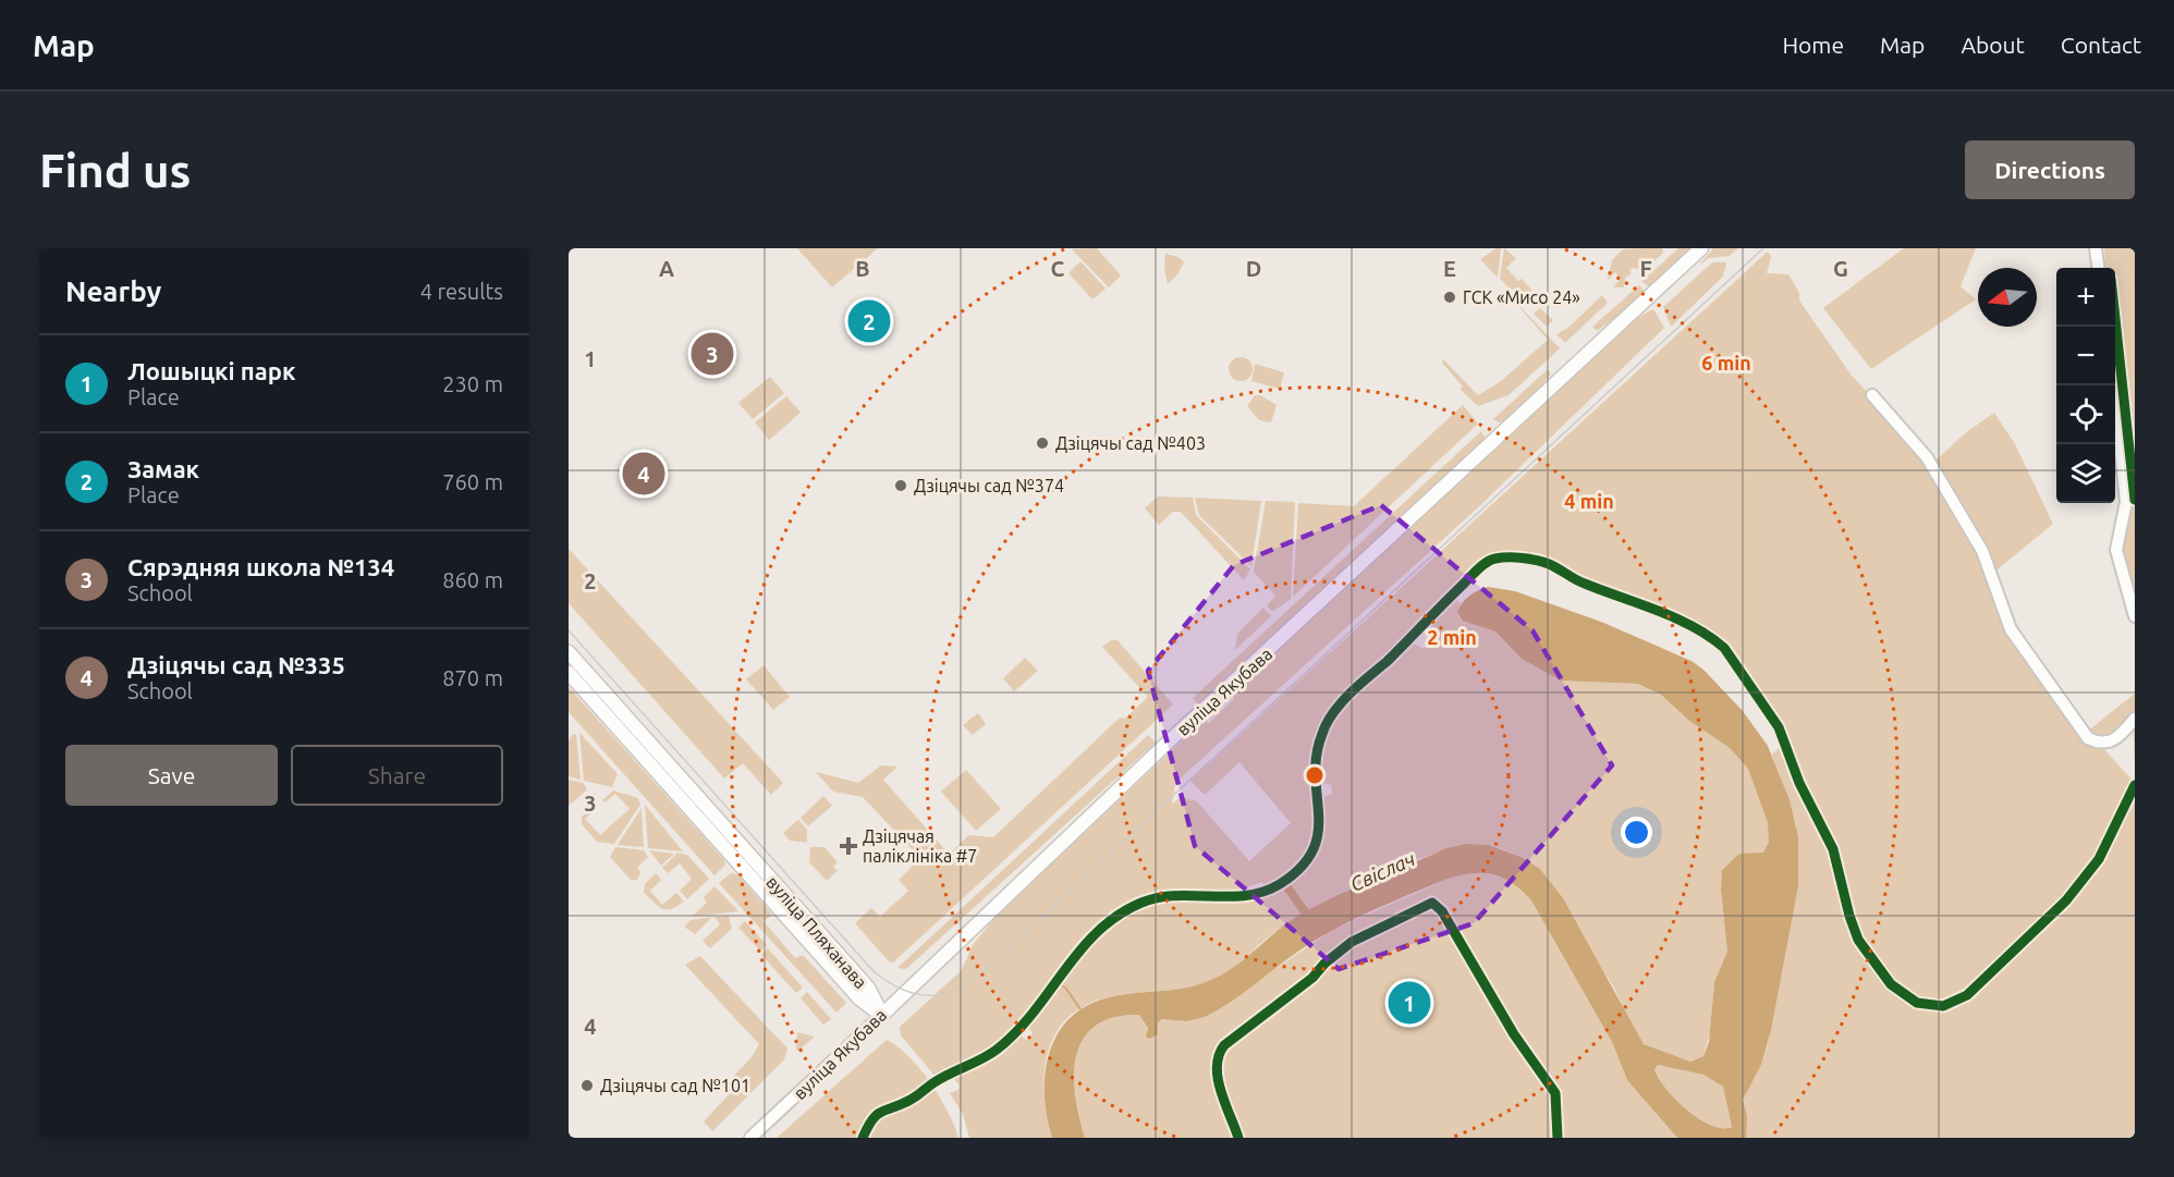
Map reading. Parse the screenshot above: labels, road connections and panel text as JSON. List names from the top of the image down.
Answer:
{
  "streets": {
    "main road": ["вуліца Якубава", "вуліца Пляханава"]
  },
  "crossings": [
    ["вуліца Якубава", "вуліца Пляханава"]
  ],
  "water": ["Свіслач"],
  "places": {
    "other": [
      "ГСК «Мисо 24»",
      "Дзіцячы сад №403",
      "Дзіцячы сад №374",
      "Дзіцячы сад №101"
    ],
    "health": ["Дзіцячая паліклініка #7"]
  },
  "north": "left",
  "page": {
    "header": "Map",
    "nav": [
      "Home",
      "Map",
      "About",
      "Contact"
    ],
    "buttons": [
      "Directions",
      ["Save", "Share"]
    ],
    "title": "Find us",
    "heading": ["Nearby", "4 results"],
    "map_buttons": ["+", "−"],
    "pins": [
      "2",
      "3",
      "4",
      "1"
    ],
    "list": [
      {
        "mark": "1",
        "name": "Лошыцкі парк",
        "note": "Place",
        "value": "230 m"
      },
      {
        "mark": "2",
        "name": "Замак",
        "note": "Place",
        "value": "760 m"
      },
      {
        "mark": "3",
        "name": "Сярэдняя школа №134",
        "note": "School",
        "value": "860 m"
      },
      {
        "mark": "4",
        "name": "Дзіцячы сад №335",
        "note": "School",
        "value": "870 m"
      }
    ]
  },
  "grid": {
    "columns": [
      "A",
      "B",
      "C",
      "D",
      "E",
      "F",
      "G"
    ],
    "rows": [
      "1",
      "2",
      "3",
      "4"
    ]
  },
  "rings": ["6 min", "4 min", "2 min"]
}
